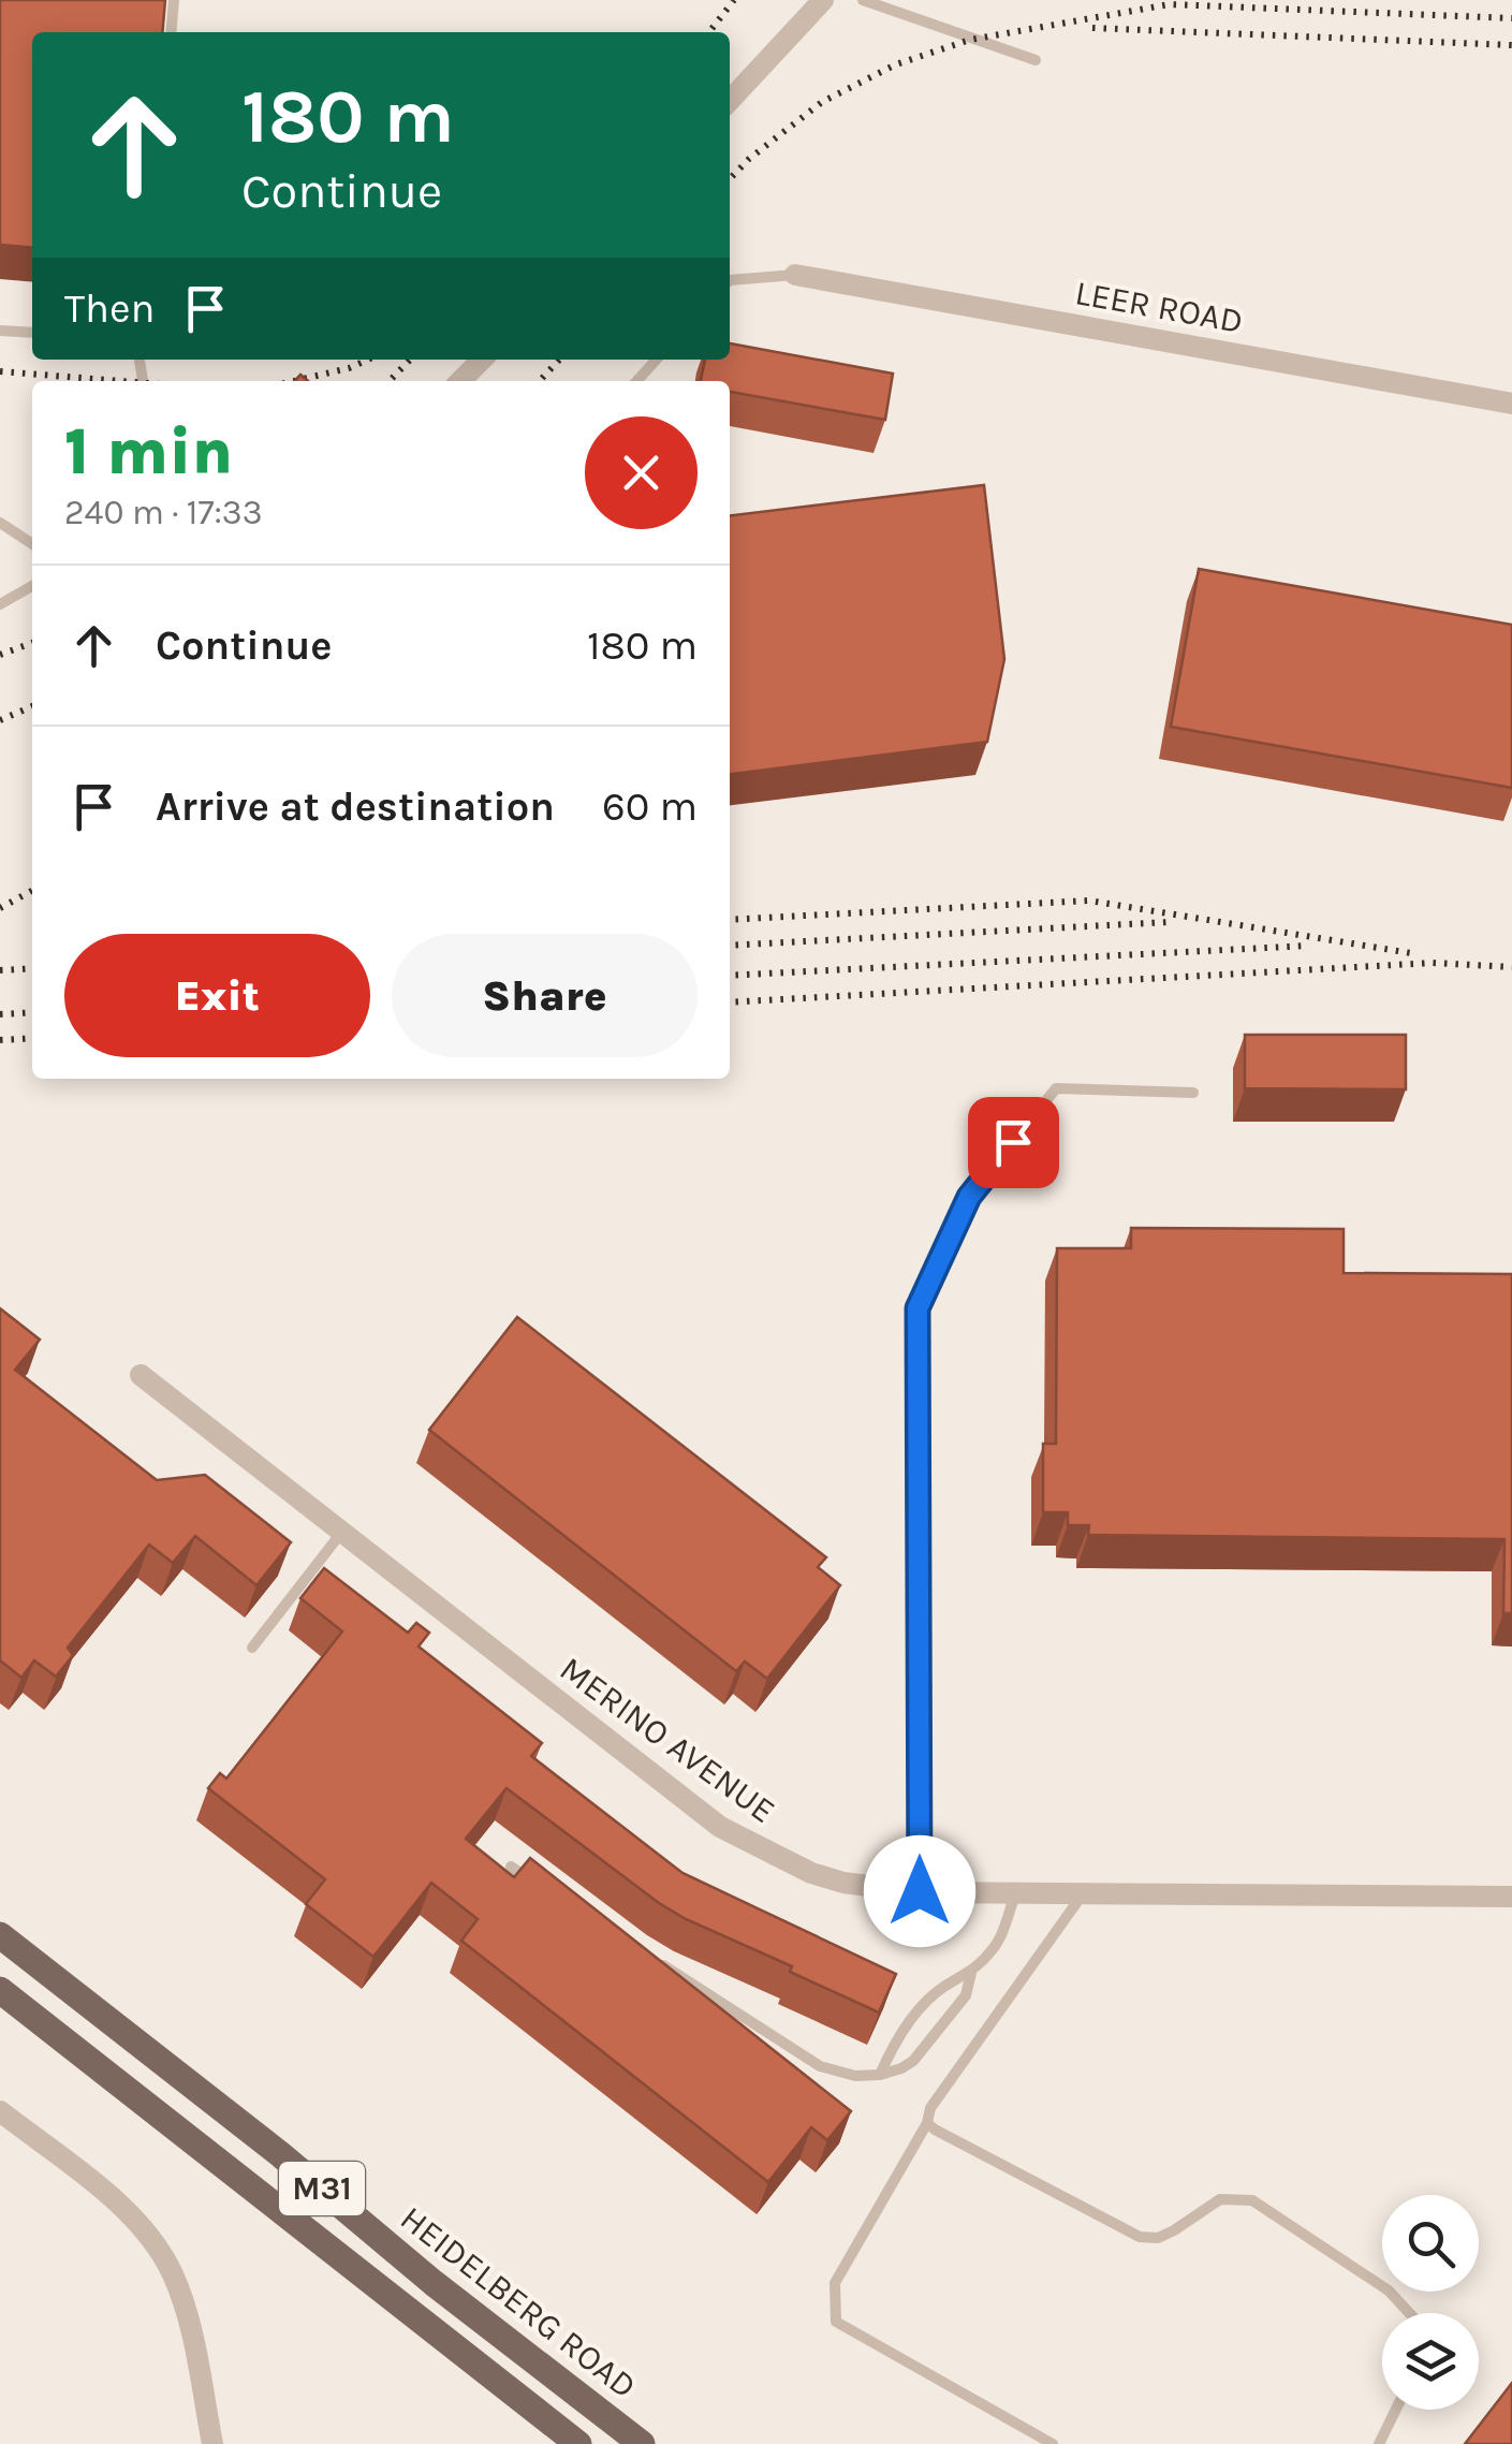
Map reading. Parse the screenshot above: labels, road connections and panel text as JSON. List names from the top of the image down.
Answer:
{
  "streets": {
    "main road": ["M31", "HEIDELBERG ROAD"],
    "street": ["LEER ROAD", "MERINO AVENUE"]
  },
  "page": {
    "turn": ["180 m", "Continue"],
    "then": "Then",
    "heading": ["1 min", "240 m · 17:33"],
    "list": [
      {
        "name": "Continue",
        "value": "180 m"
      },
      {
        "name": "Arrive at destination",
        "value": "60 m"
      }
    ],
    "buttons": ["Exit", "Share"]
  }
}
